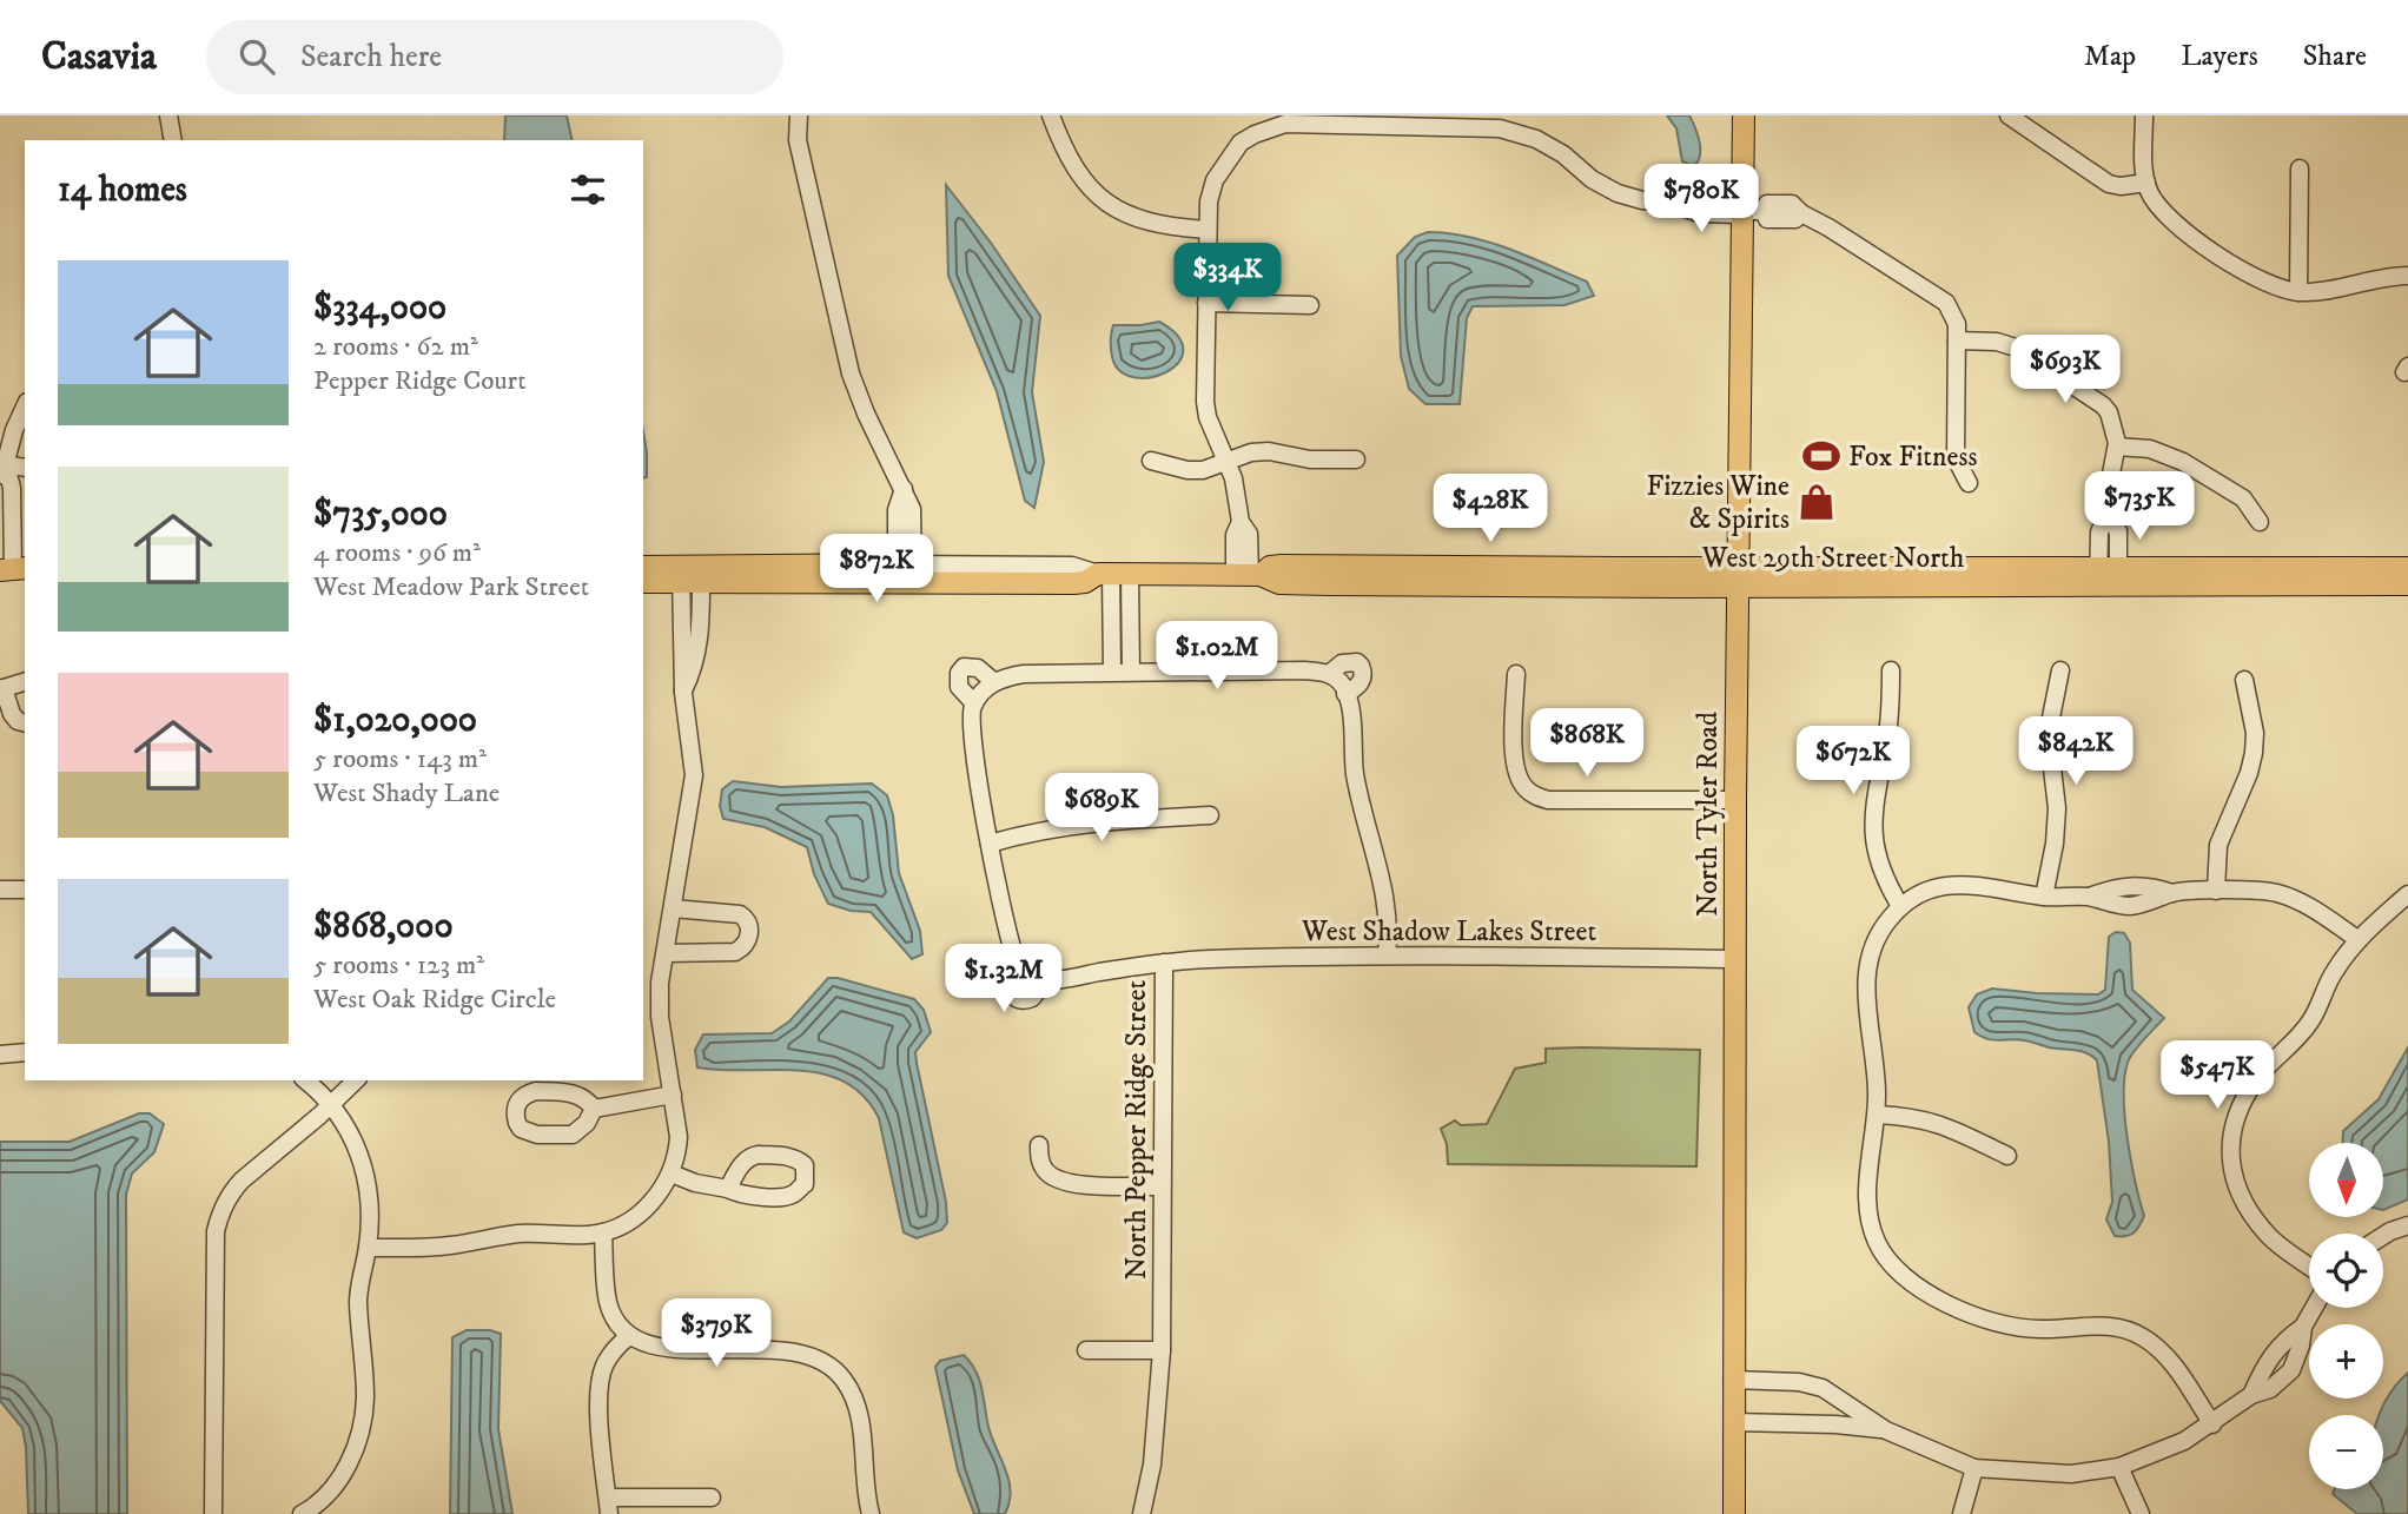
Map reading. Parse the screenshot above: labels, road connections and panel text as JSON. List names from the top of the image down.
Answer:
{
  "streets": {
    "main road": ["West 29th Street North", "North Tyler Road"],
    "street": ["West Shadow Lakes Street", "North Pepper Ridge Street"]
  },
  "crossings": [
    ["West 29th Street North", "North Tyler Road"],
    ["North Tyler Road", "West Shadow Lakes Street"],
    ["West Shadow Lakes Street", "North Pepper Ridge Street"]
  ],
  "places": {
    "sports": ["Fox Fitness"],
    "shop": ["Fizzies Wine & Spirits"]
  },
  "north": "bottom",
  "page": {
    "header": "Casavia",
    "search": "Search here",
    "nav": ["Map", "Layers", "Share"],
    "heading": "14 homes",
    "price": [
      "$780K",
      "$334K",
      "$693K",
      "$735K",
      "$428K",
      "$872K",
      "$1.02M",
      "$868K",
      "$842K",
      "$672K",
      "$689K",
      "$1.32M",
      "$547K",
      "$379K"
    ],
    "list": [
      {
        "name": "$334,000",
        "note": "2 rooms · 62 m² · Pepper Ridge Court"
      },
      {
        "name": "$735,000",
        "note": "4 rooms · 96 m² · West Meadow Park Street"
      },
      {
        "name": "$1,020,000",
        "note": "5 rooms · 143 m² · West Shady Lane"
      },
      {
        "name": "$868,000",
        "note": "5 rooms · 123 m² · West Oak Ridge Circle"
      }
    ],
    "map_buttons": ["+", "−"]
  }
}
